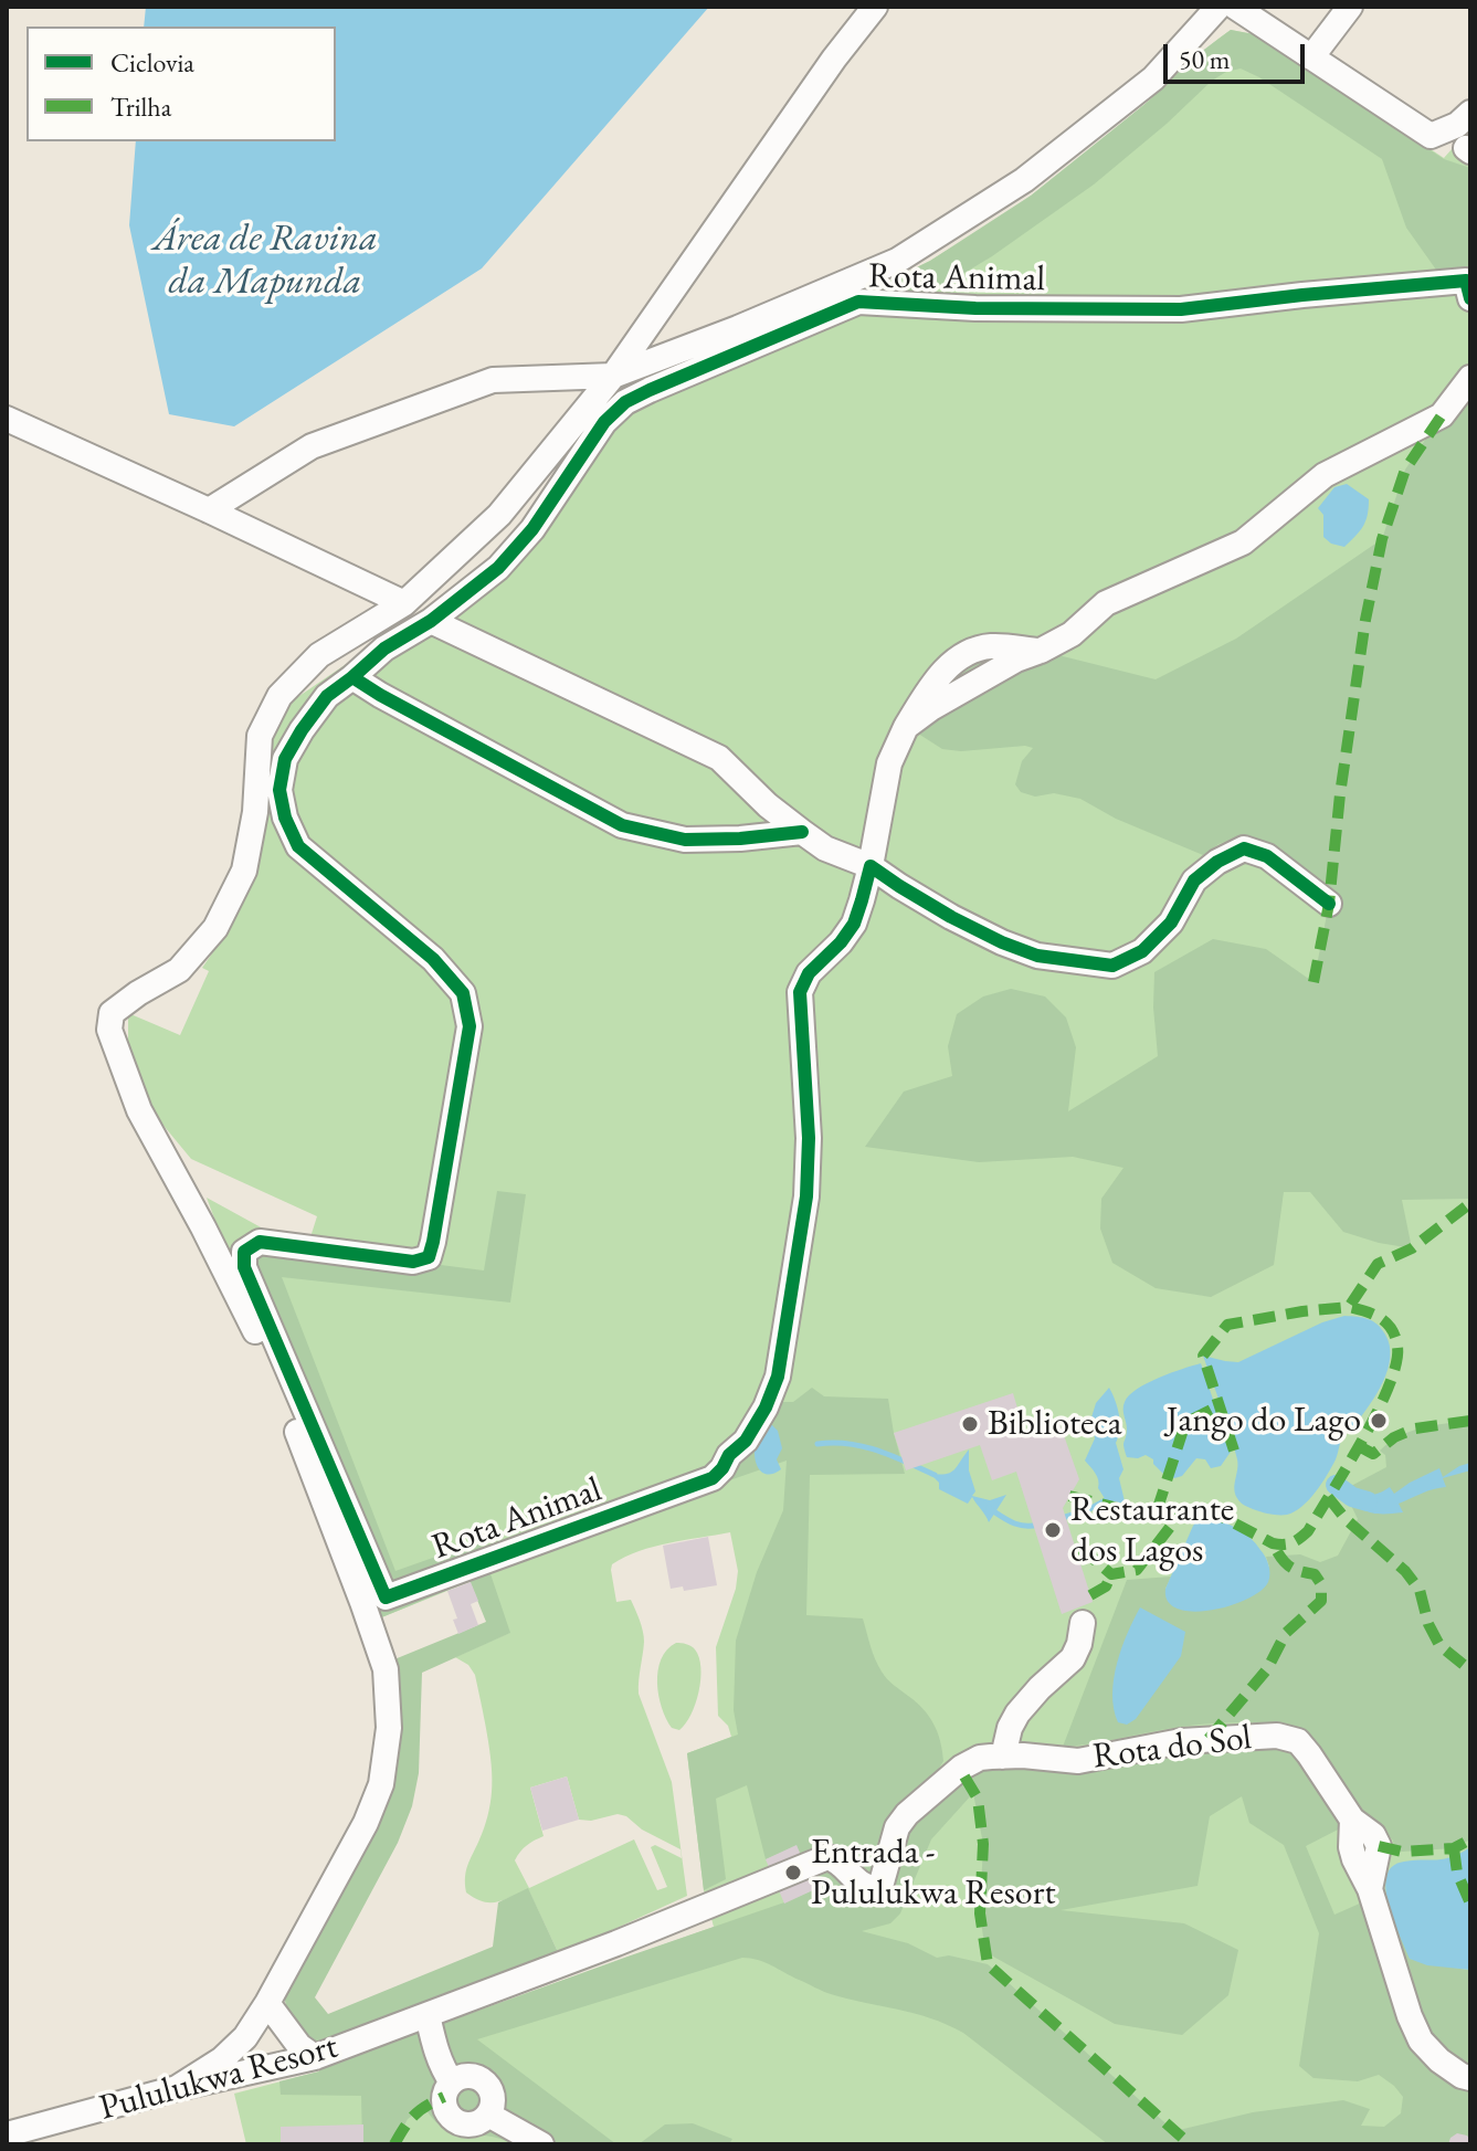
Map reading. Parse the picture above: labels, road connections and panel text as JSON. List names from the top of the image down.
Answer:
{
  "streets": {
    "street": ["Rota Animal", "Rota do Sol", "Pululukwa Resort"]
  },
  "crossings": [
    ["Rota do Sol", "Pululukwa Resort"]
  ],
  "water": ["Área de Ravina da Mapunda"],
  "places": [
    "Jango do Lago",
    "Biblioteca",
    "Restaurante dos Lagos",
    "Entrada - Pululukwa Resort"
  ],
  "legend": ["Ciclovia", "Trilha"],
  "scale_bar": "50 m"
}
